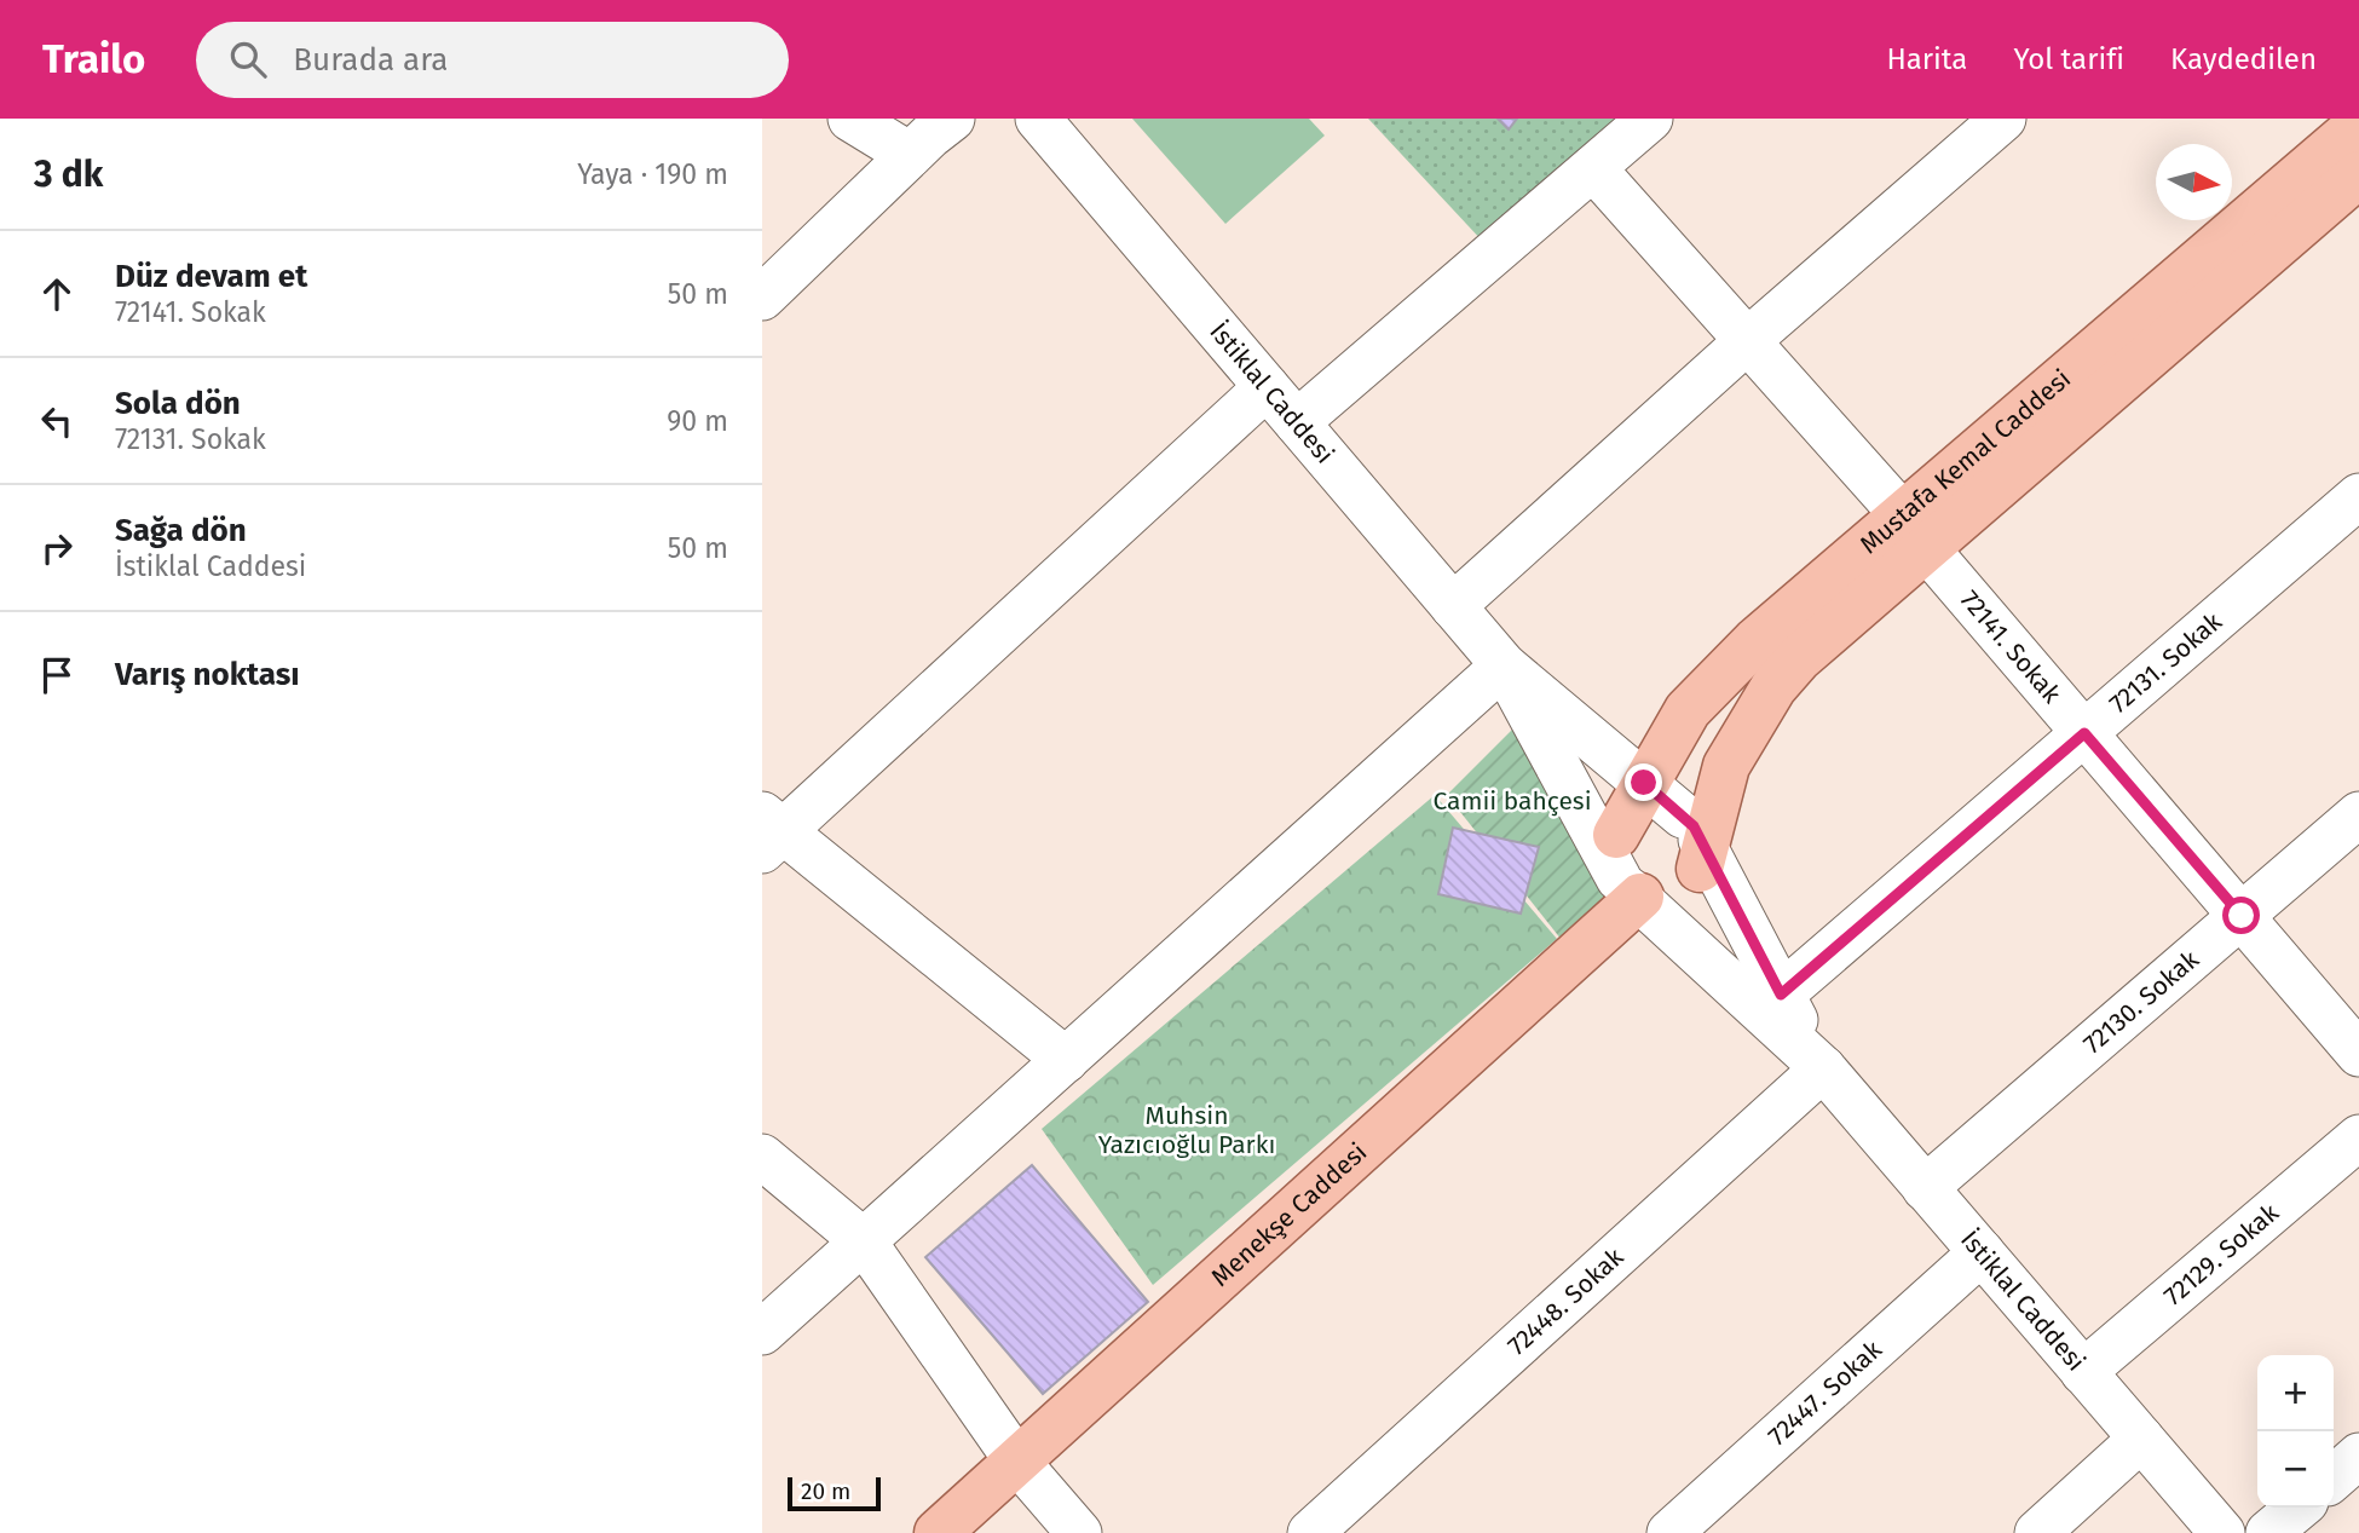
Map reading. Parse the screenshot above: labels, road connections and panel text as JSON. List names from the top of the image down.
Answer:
{
  "streets": {
    "main road": ["Mustafa Kemal Caddesi", "Menekşe Caddesi"],
    "street": [
      "İstiklal Caddesi",
      "72141. Sokak",
      "72131. Sokak",
      "72130. Sokak",
      "72129. Sokak",
      "72448. Sokak",
      "72447. Sokak"
    ]
  },
  "crossings": [
    ["İstiklal Caddesi", "Mustafa Kemal Caddesi"],
    ["İstiklal Caddesi", "72131. Sokak"],
    ["İstiklal Caddesi", "72130. Sokak"],
    ["İstiklal Caddesi", "Menekşe Caddesi"],
    ["İstiklal Caddesi", "72129. Sokak"],
    ["İstiklal Caddesi", "72448. Sokak"],
    ["İstiklal Caddesi", "72447. Sokak"],
    ["Mustafa Kemal Caddesi", "72141. Sokak"],
    ["Mustafa Kemal Caddesi", "Menekşe Caddesi"],
    ["72141. Sokak", "72131. Sokak"],
    ["72141. Sokak", "72130. Sokak"]
  ],
  "parks": ["Camii bahçesi", "Muhsin Yazıcıoğlu Parkı"],
  "scale_bar": "20 m",
  "north": "right",
  "page": {
    "header": "Trailo",
    "search": "Burada ara",
    "nav": ["Harita", "Yol tarifi", "Kaydedilen"],
    "heading": ["3 dk", "Yaya · 190 m"],
    "list": [
      ["Düz devam et", "72141. Sokak", "50 m"],
      ["Sola dön", "72131. Sokak", "90 m"],
      ["Sağa dön", "İstiklal Caddesi", "50 m"],
      "Varış noktası"
    ],
    "map_buttons": ["+", "−"],
    "scale": "20 m"
  }
}
